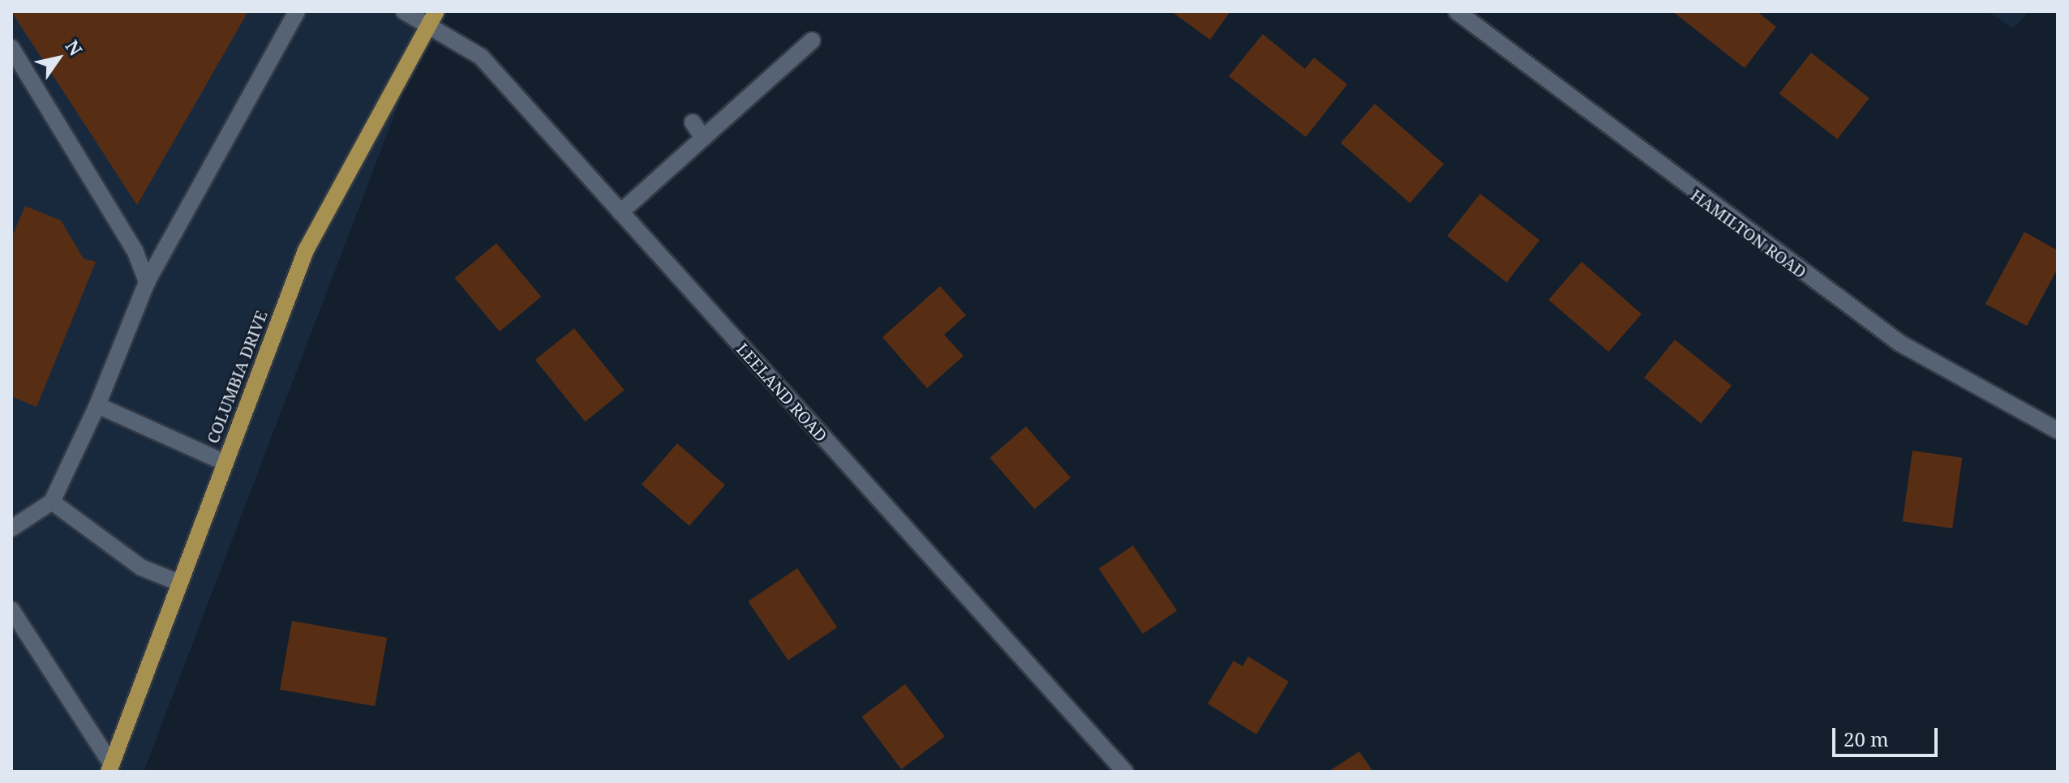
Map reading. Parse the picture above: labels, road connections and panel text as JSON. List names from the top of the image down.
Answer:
{
  "streets": {
    "main road": ["COLUMBIA DRIVE"],
    "street": ["HAMILTON ROAD", "LEELAND ROAD"]
  },
  "crossings": [
    ["COLUMBIA DRIVE", "LEELAND ROAD"]
  ],
  "scale_bar": "20 m",
  "north": "top right"
}
